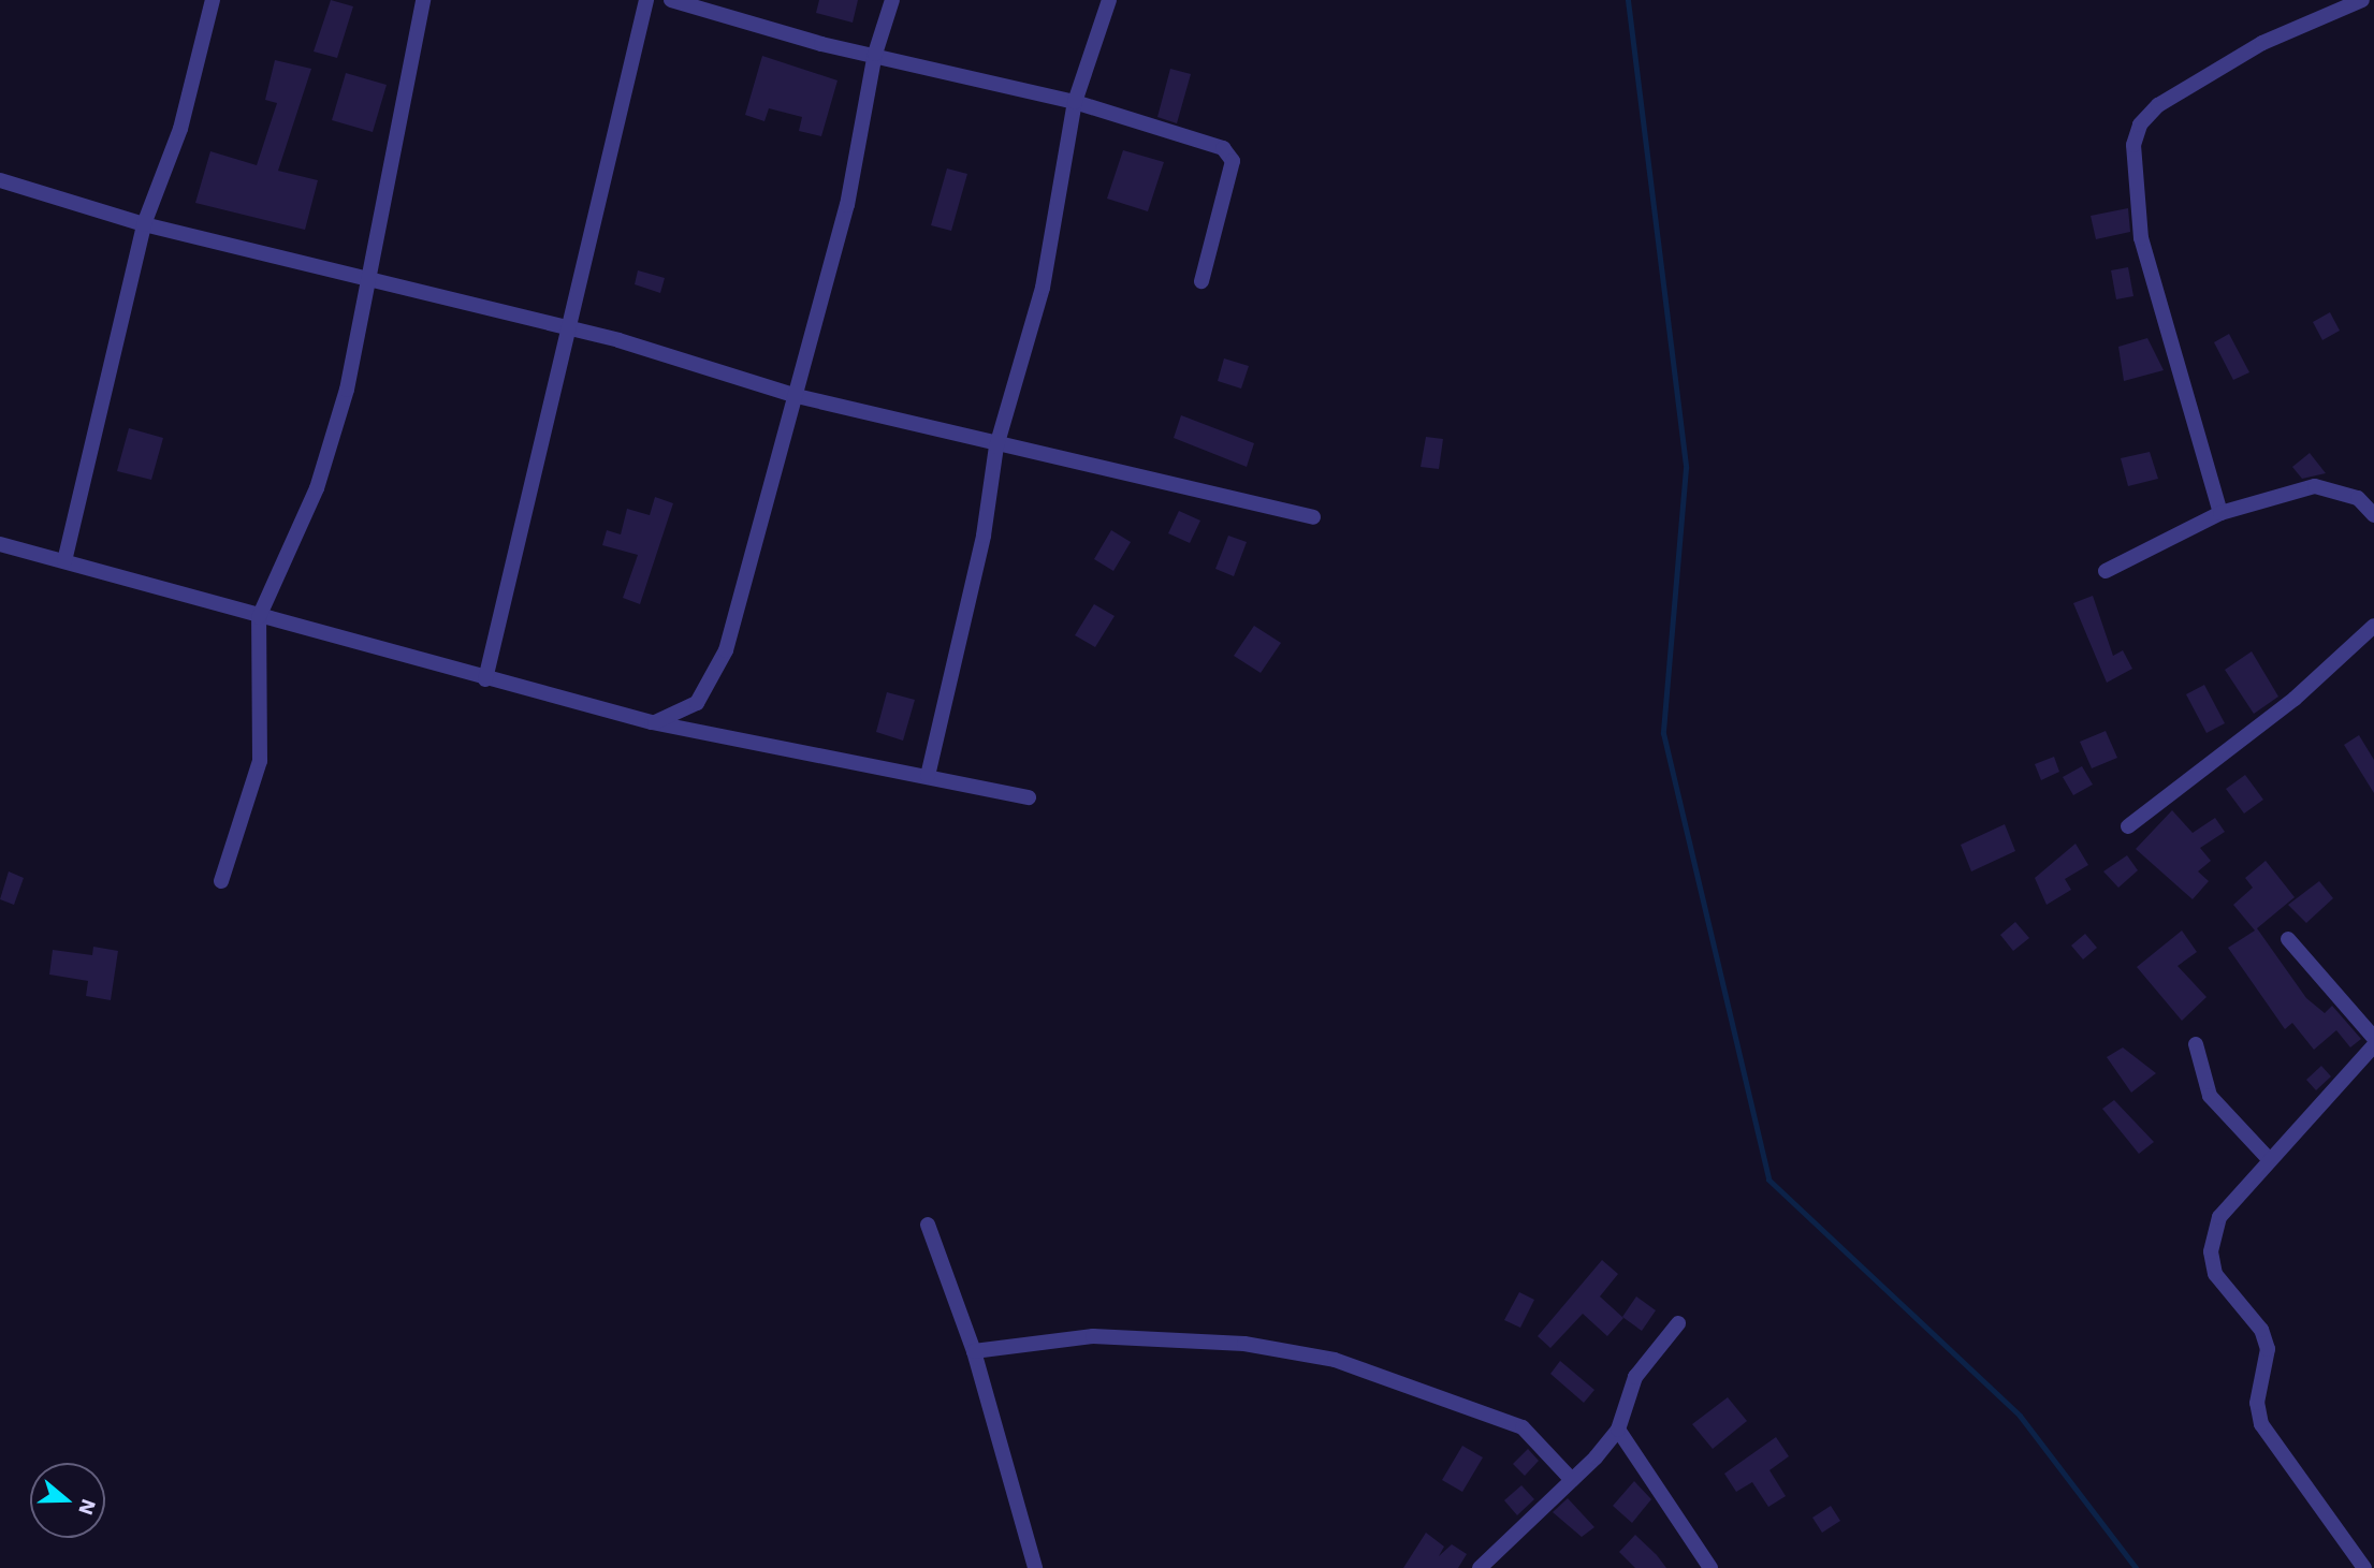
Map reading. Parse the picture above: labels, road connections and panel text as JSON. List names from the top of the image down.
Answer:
{
  "north": "right"
}
